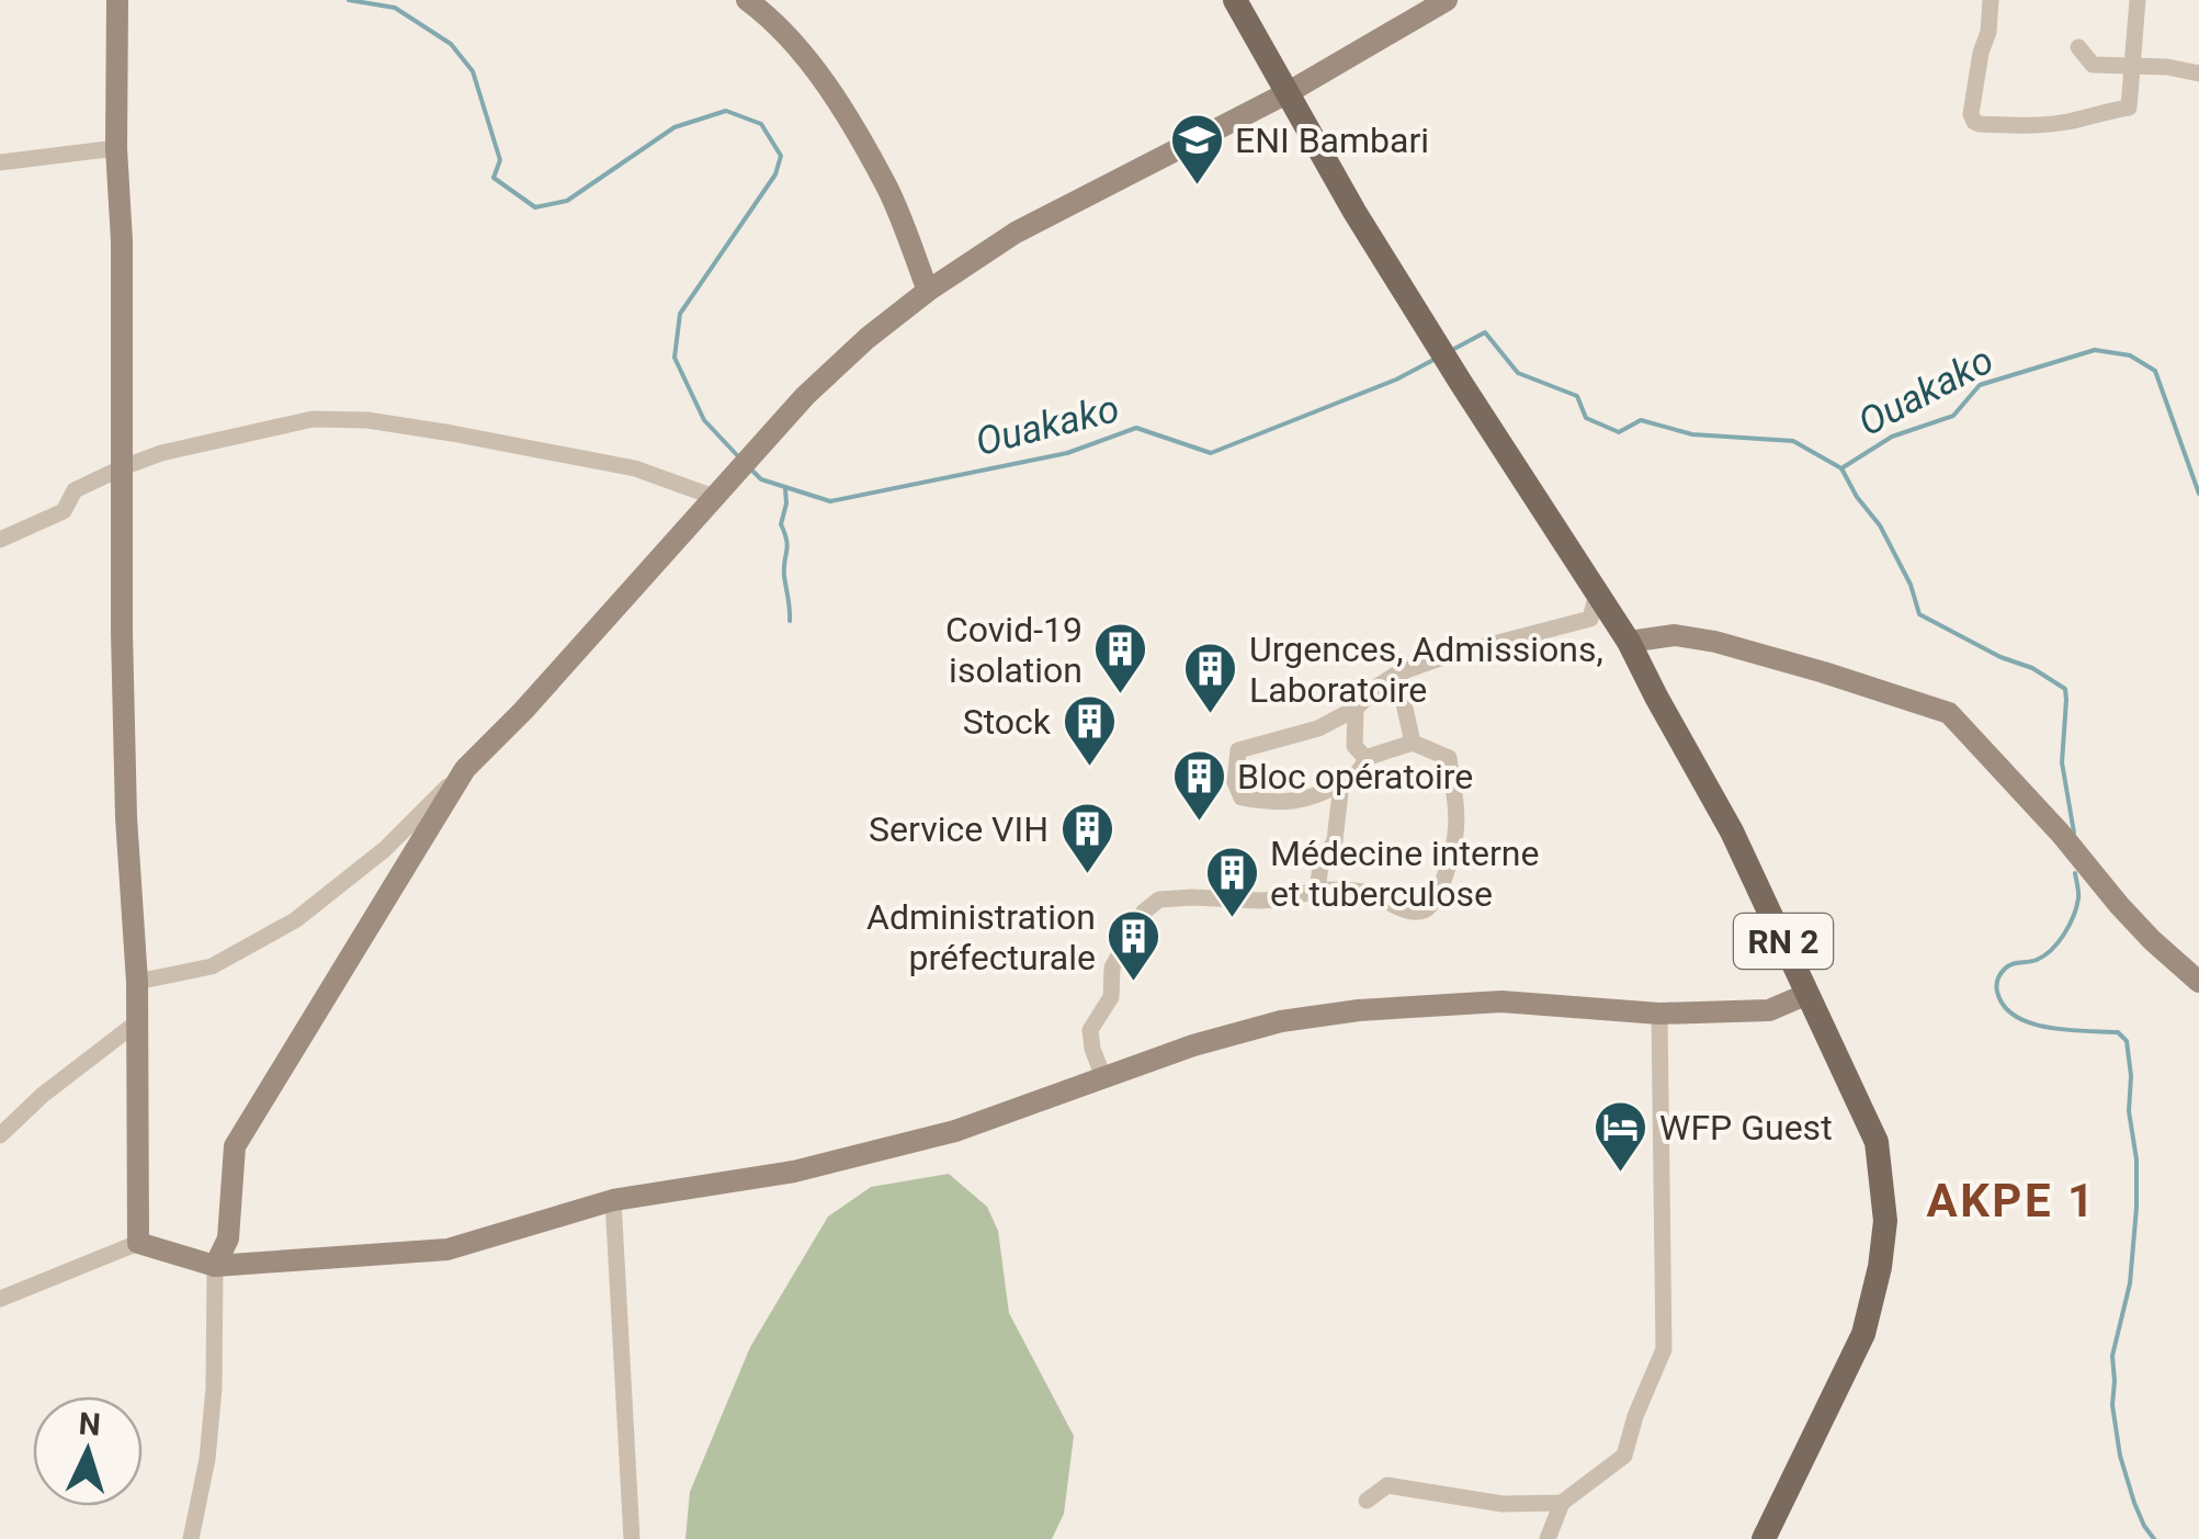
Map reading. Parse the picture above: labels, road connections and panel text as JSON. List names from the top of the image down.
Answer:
{
  "streets": {
    "main road": ["RN 2"]
  },
  "districts": ["AKPE 1"],
  "water": ["Ouakako"],
  "places": {
    "school or university": ["ENI Bambari"],
    "building": [
      "Covid-19 isolation",
      "Urgences, Admissions, Laboratoire",
      "Stock",
      "Bloc opératoire",
      "Service VIH",
      "Médecine interne et tuberculose",
      "Administration préfecturale"
    ],
    "hotel": ["WFP Guest"]
  },
  "north": "top"
}
